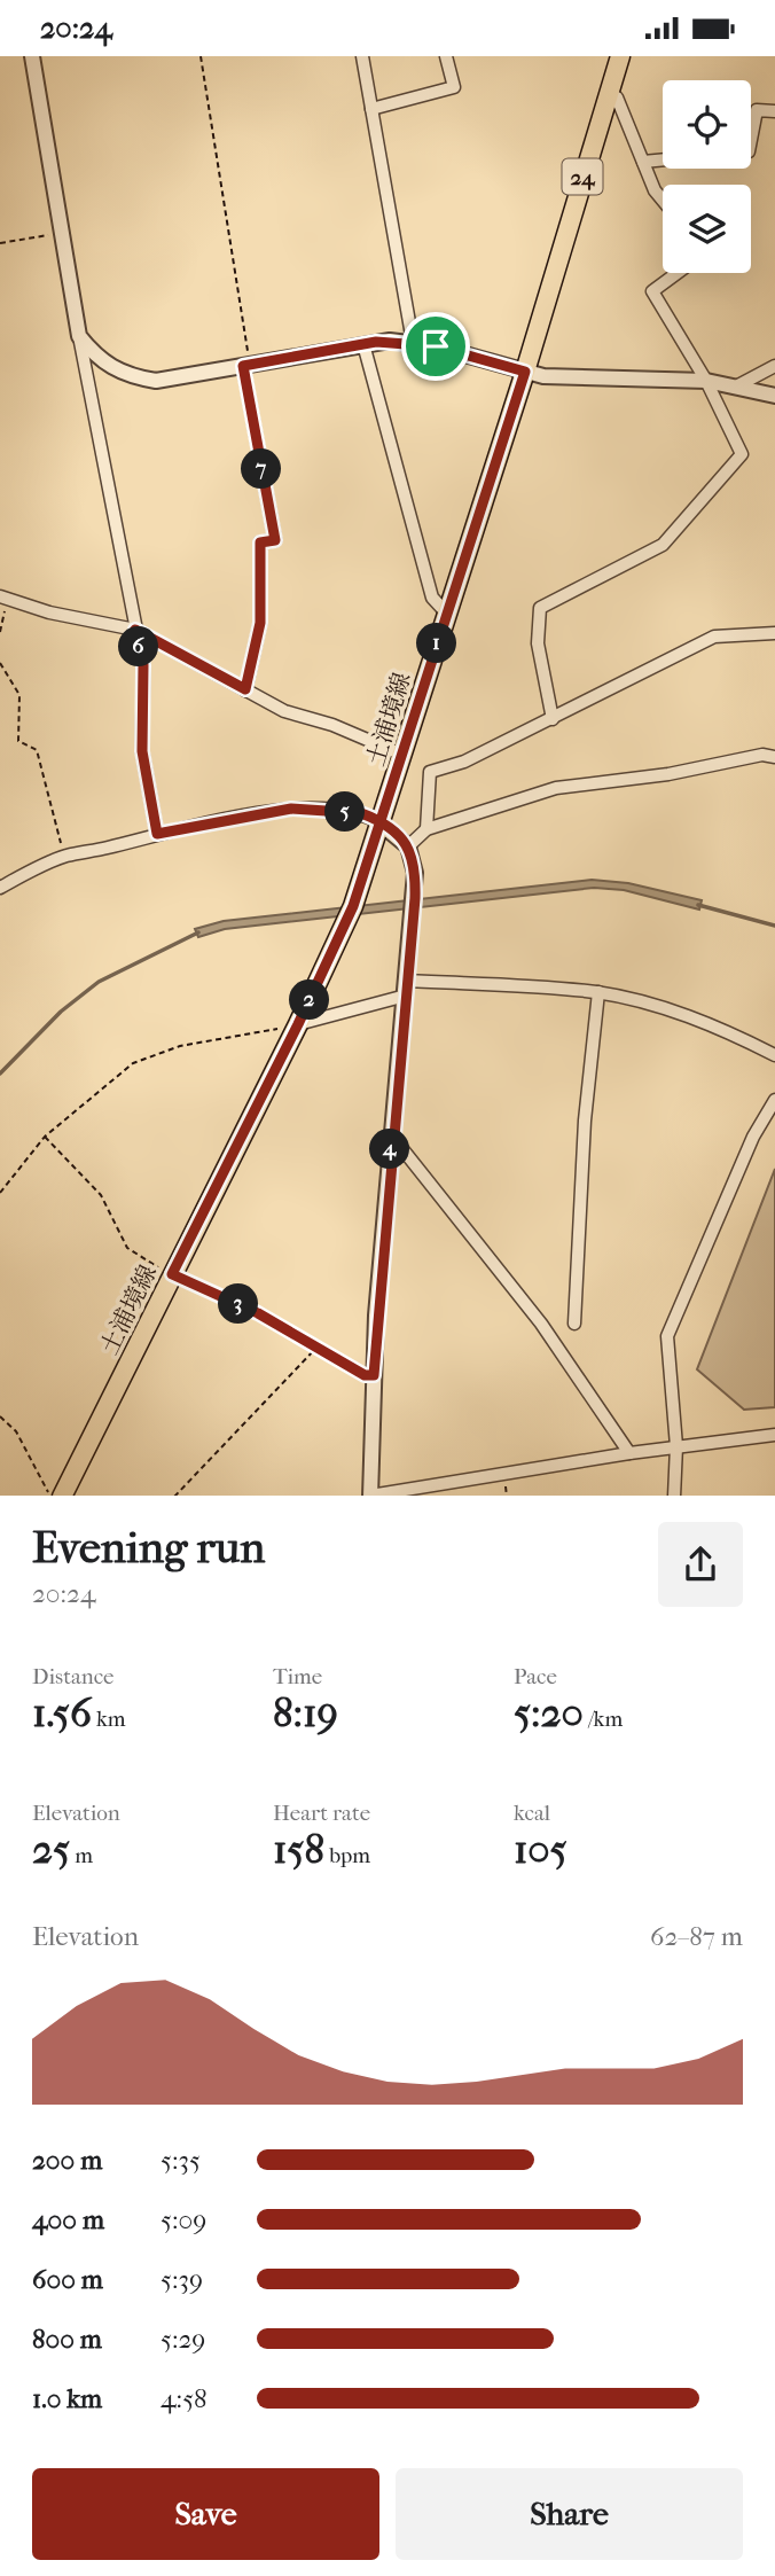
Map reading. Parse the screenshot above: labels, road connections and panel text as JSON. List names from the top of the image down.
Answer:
{
  "streets": {
    "main road": ["24", "土浦境線"]
  },
  "page": {
    "status": "20:24",
    "pins": [
      "7",
      "1",
      "6",
      "5",
      "2",
      "4",
      "3"
    ],
    "heading": ["Evening run", "20:24"],
    "stats": [
      ["Distance", "1.56 km"],
      ["Time", "8:19"],
      ["Pace", "5:20 /km"],
      ["Elevation", "25 m"],
      ["Heart rate", "158 bpm"],
      ["kcal", "105"]
    ],
    "chart": ["Elevation", "62–87 m"],
    "list": [
      {
        "name": "200 m",
        "note": "5:35"
      },
      {
        "name": "400 m",
        "note": "5:09"
      },
      {
        "name": "600 m",
        "note": "5:39"
      },
      {
        "name": "800 m",
        "note": "5:29"
      },
      {
        "name": "1.0 km",
        "note": "4:58"
      }
    ],
    "buttons": ["Save", "Share"]
  }
}
